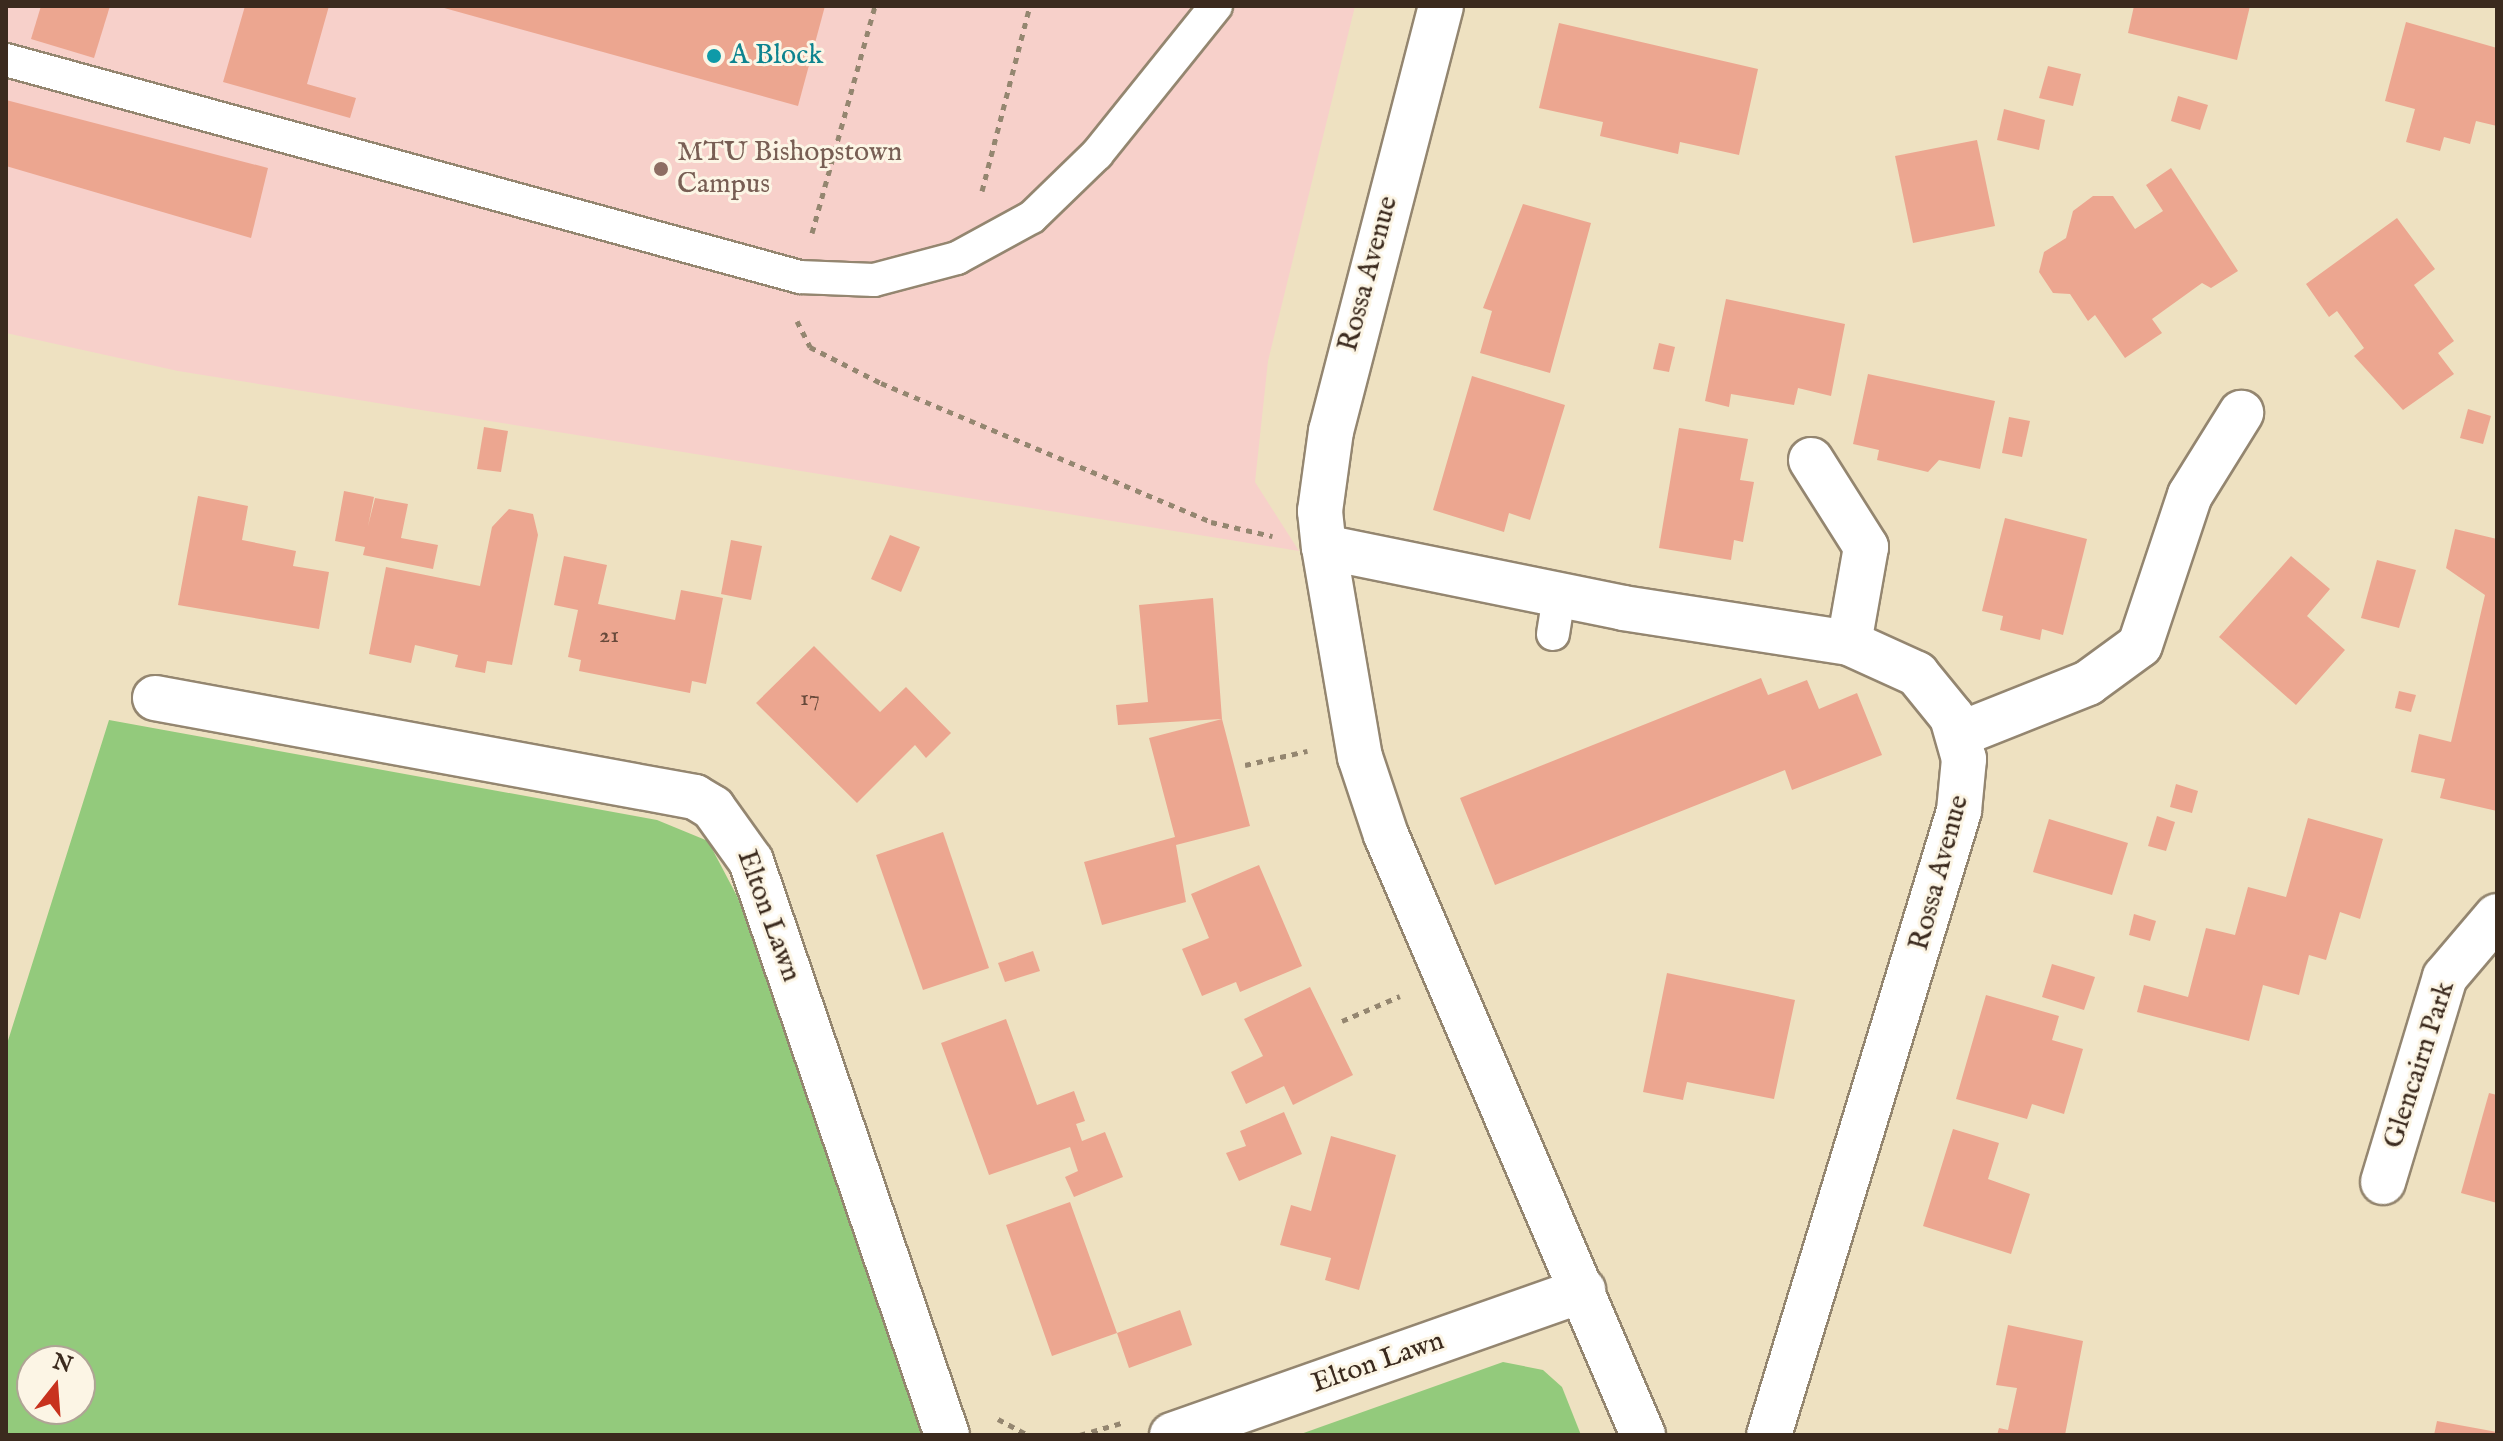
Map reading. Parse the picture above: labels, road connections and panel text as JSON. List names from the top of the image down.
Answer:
{
  "streets": {
    "street": ["Rossa Avenue", "Elton Lawn", "Glencairn Park"]
  },
  "crossings": [
    ["Rossa Avenue", "Elton Lawn"]
  ],
  "places": ["A Block", "MTU Bishopstown Campus"],
  "house_numbers": ["21", "17"],
  "north": "top"
}
